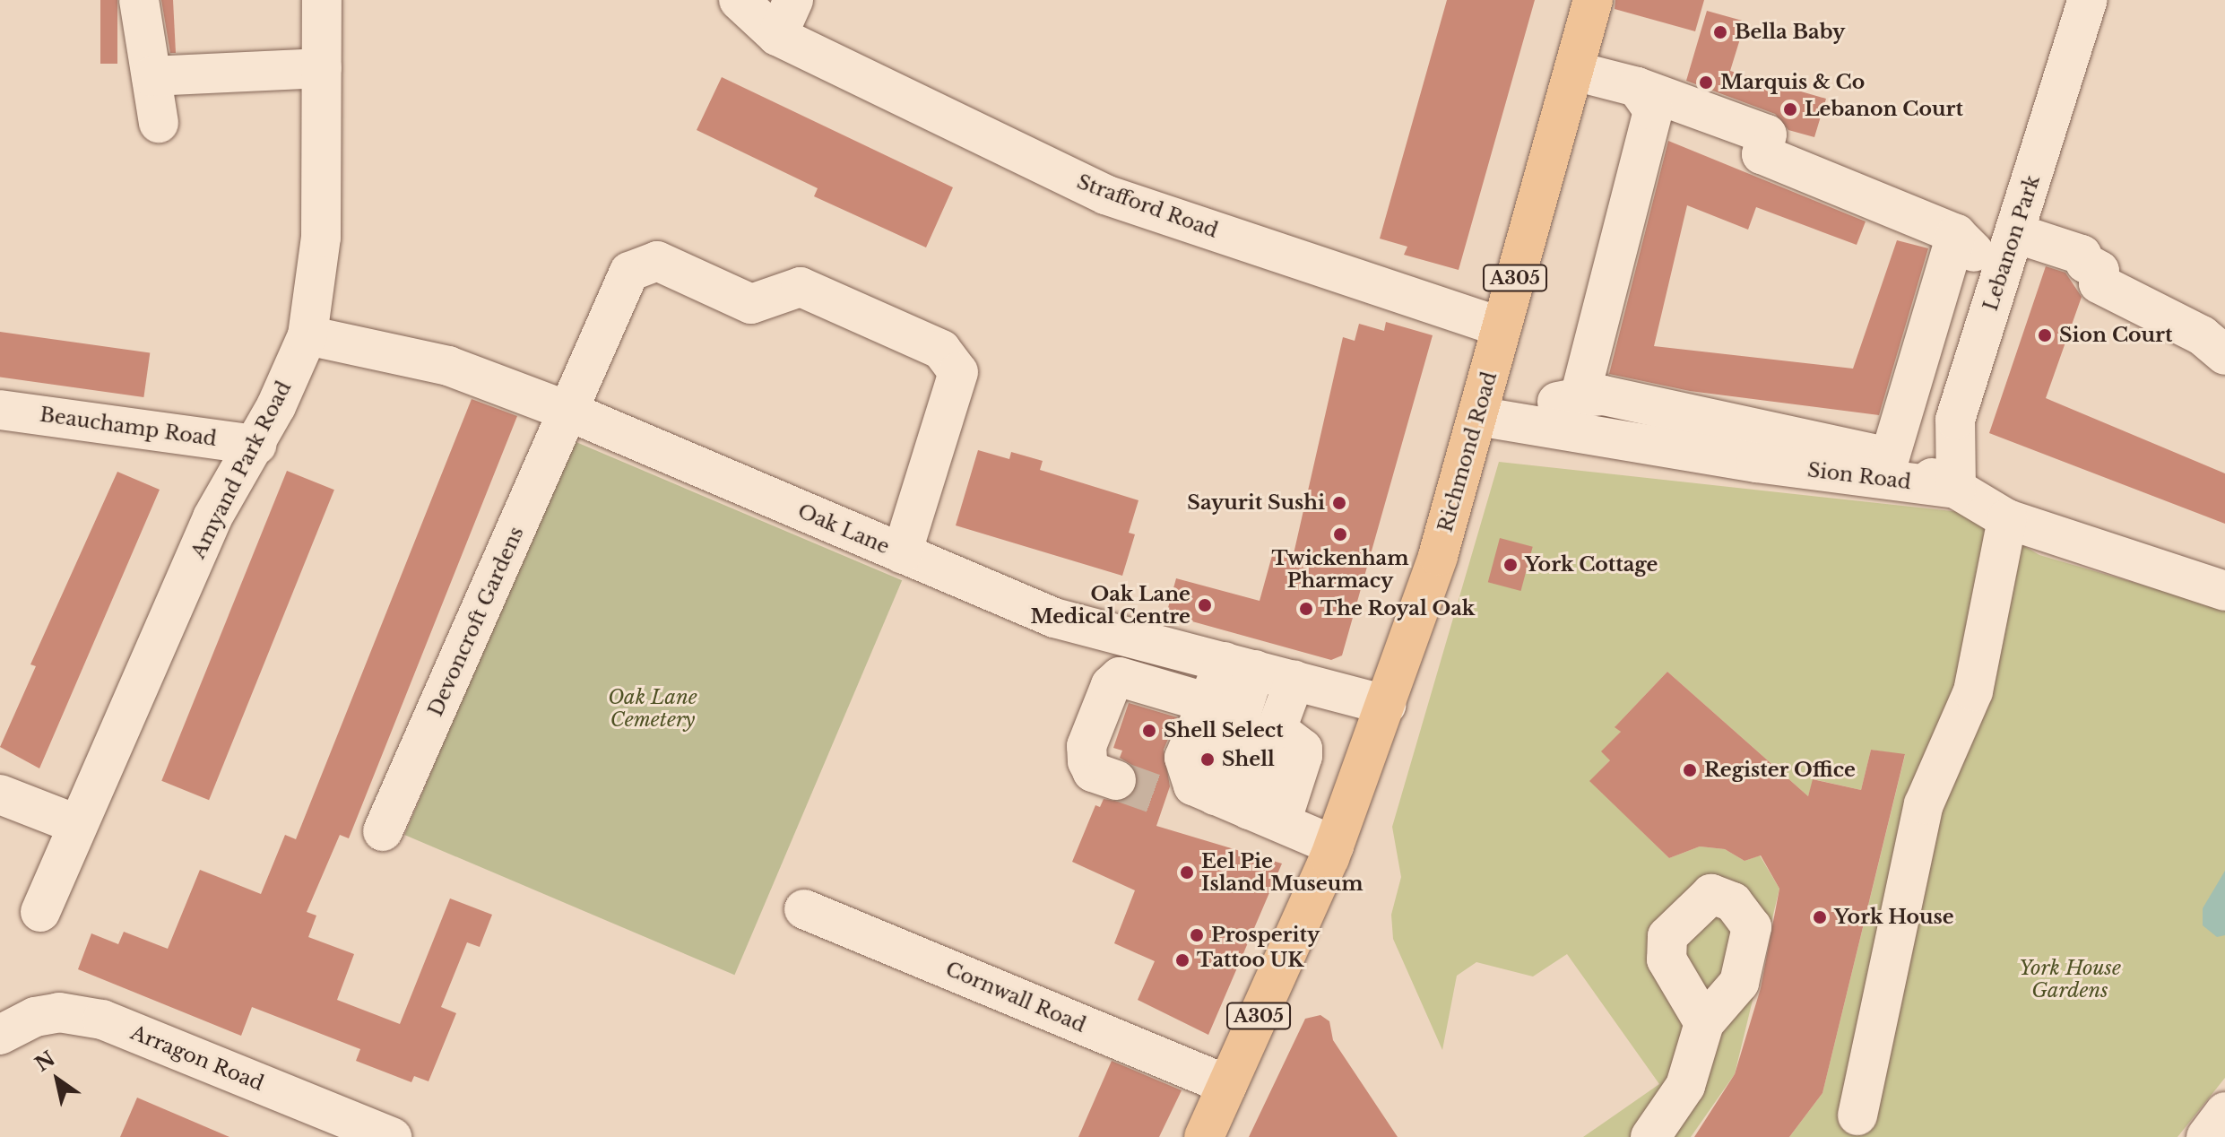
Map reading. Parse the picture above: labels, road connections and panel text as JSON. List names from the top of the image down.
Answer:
{
  "streets": {
    "main road": ["A305", "Richmond Road"],
    "street": [
      "Strafford Road",
      "Lebanon Park",
      "Beauchamp Road",
      "Amyand Park Road",
      "Sion Road",
      "Oak Lane",
      "Devoncroft Gardens",
      "Cornwall Road",
      "Arragon Road"
    ]
  },
  "crossings": [
    ["Strafford Road", "Richmond Road"],
    ["Lebanon Park", "Sion Road"],
    ["A305", "Richmond Road"],
    ["A305", "Cornwall Road"],
    ["Beauchamp Road", "Amyand Park Road"],
    ["Richmond Road", "Sion Road"],
    ["Richmond Road", "Oak Lane"],
    ["Richmond Road", "Cornwall Road"],
    ["Amyand Park Road", "Oak Lane"],
    ["Oak Lane", "Devoncroft Gardens"]
  ],
  "parks": ["Oak Lane Cemetery", "York House Gardens"],
  "places": [
    "Bella Baby",
    "Marquis & Co",
    "Lebanon Court",
    "Sion Court",
    "Sayurit Sushi",
    "Twickenham Pharmacy",
    "York Cottage",
    "Oak Lane Medical Centre",
    "The Royal Oak",
    "Shell Select",
    "Shell",
    "Register Office",
    "Eel Pie Island Museum",
    "York House",
    "Prosperity",
    "Tattoo UK"
  ],
  "north": "top left"
}
